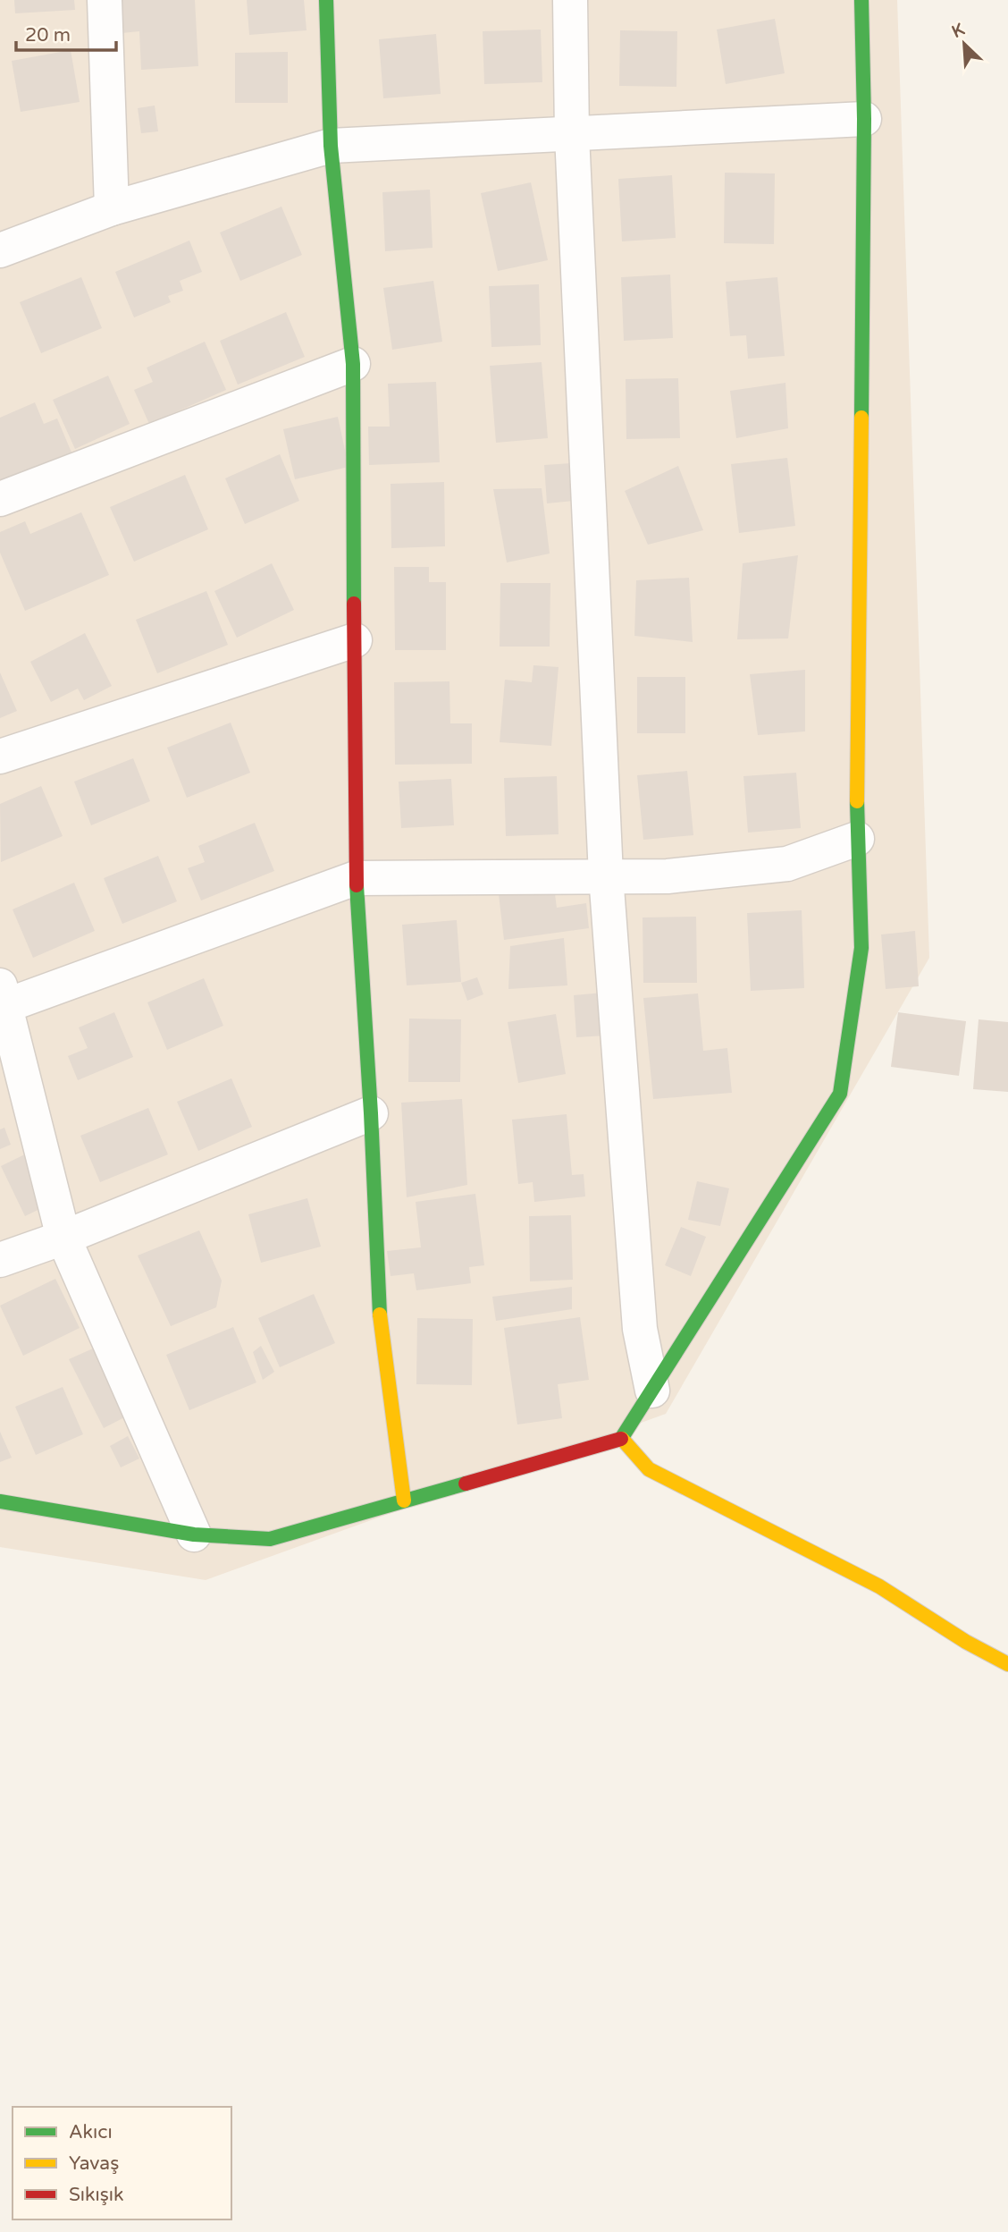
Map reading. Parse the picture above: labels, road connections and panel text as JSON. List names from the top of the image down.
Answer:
{
  "legend": ["Akıcı", "Yavaş", "Sıkışık"],
  "scale_bar": "20 m",
  "north": "top left"
}
